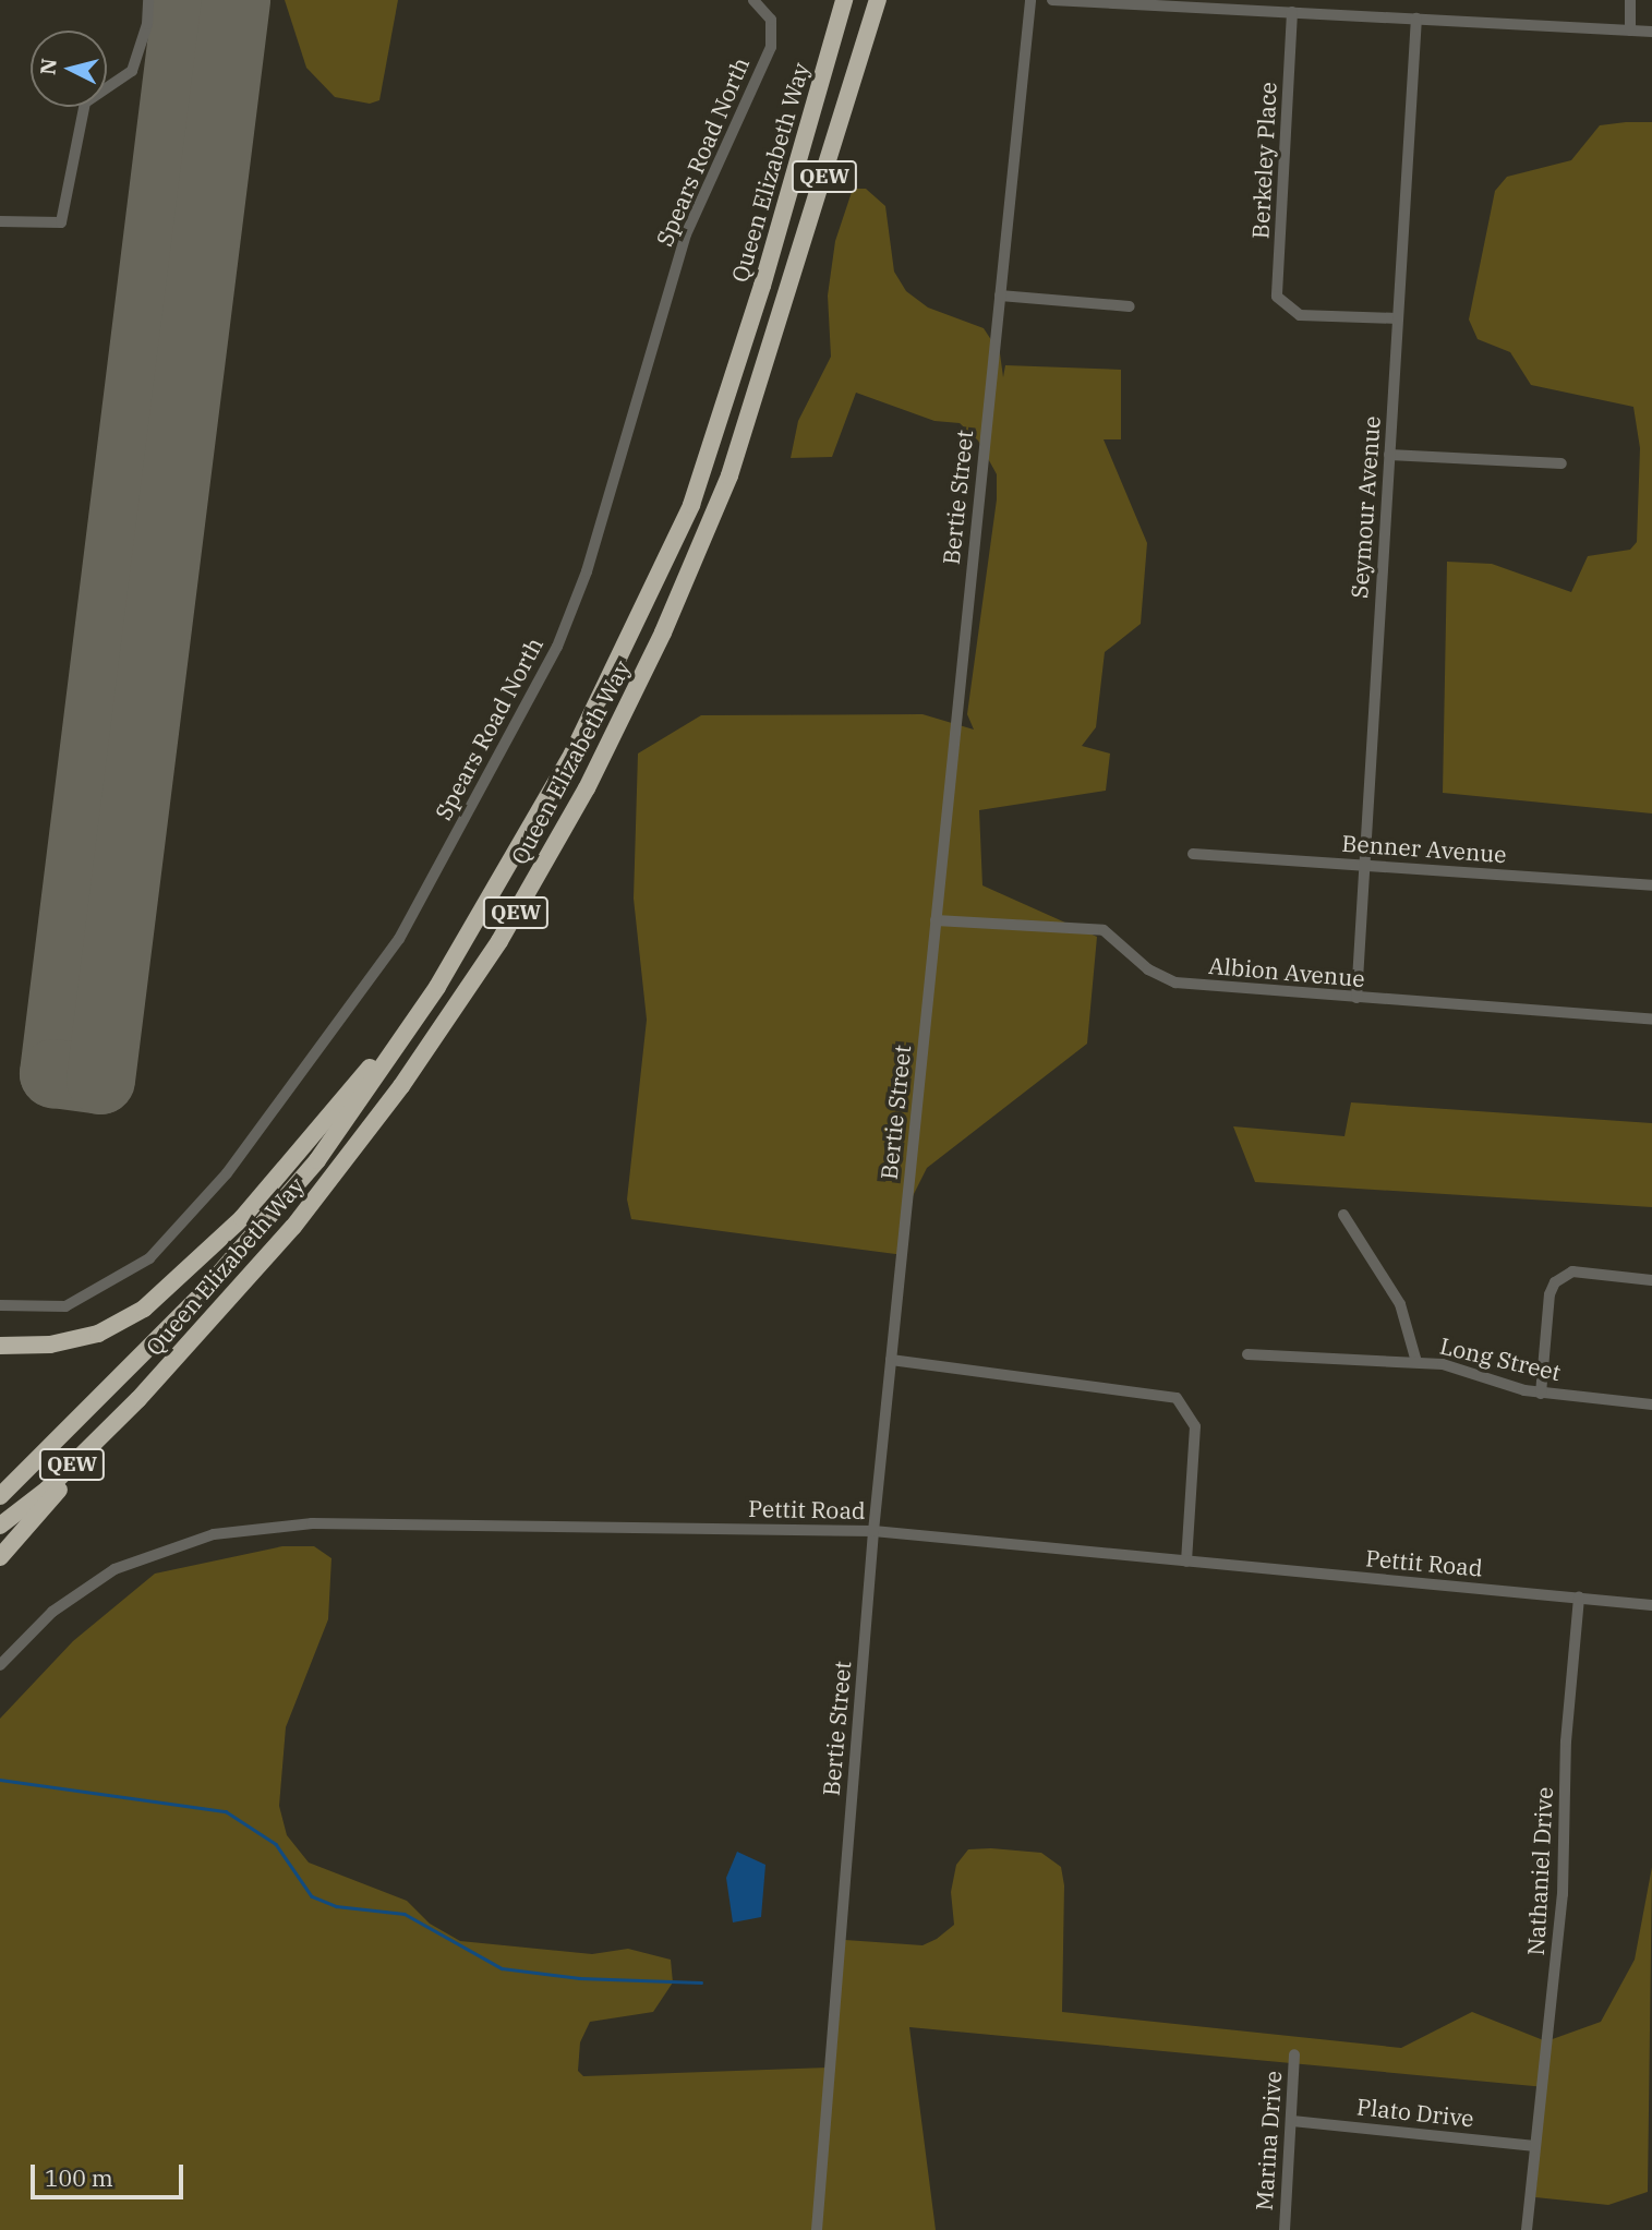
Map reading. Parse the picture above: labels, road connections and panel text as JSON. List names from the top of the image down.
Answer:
{
  "streets": {
    "highway": ["Queen Elizabeth Way", "QEW"],
    "street": [
      "Spears Road North",
      "Berkeley Place",
      "Bertie Street",
      "Seymour Avenue",
      "Benner Avenue",
      "Albion Avenue",
      "Long Street",
      "Pettit Road",
      "Nathaniel Drive",
      "Plato Drive",
      "Marina Drive"
    ]
  },
  "crossings": [
    ["Berkeley Place", "Seymour Avenue"],
    ["Bertie Street", "Albion Avenue"],
    ["Bertie Street", "Pettit Road"],
    ["Seymour Avenue", "Benner Avenue"],
    ["Seymour Avenue", "Albion Avenue"],
    ["Pettit Road", "Nathaniel Drive"],
    ["Nathaniel Drive", "Plato Drive"],
    ["Plato Drive", "Marina Drive"]
  ],
  "scale_bar": "100 m",
  "north": "left"
}
